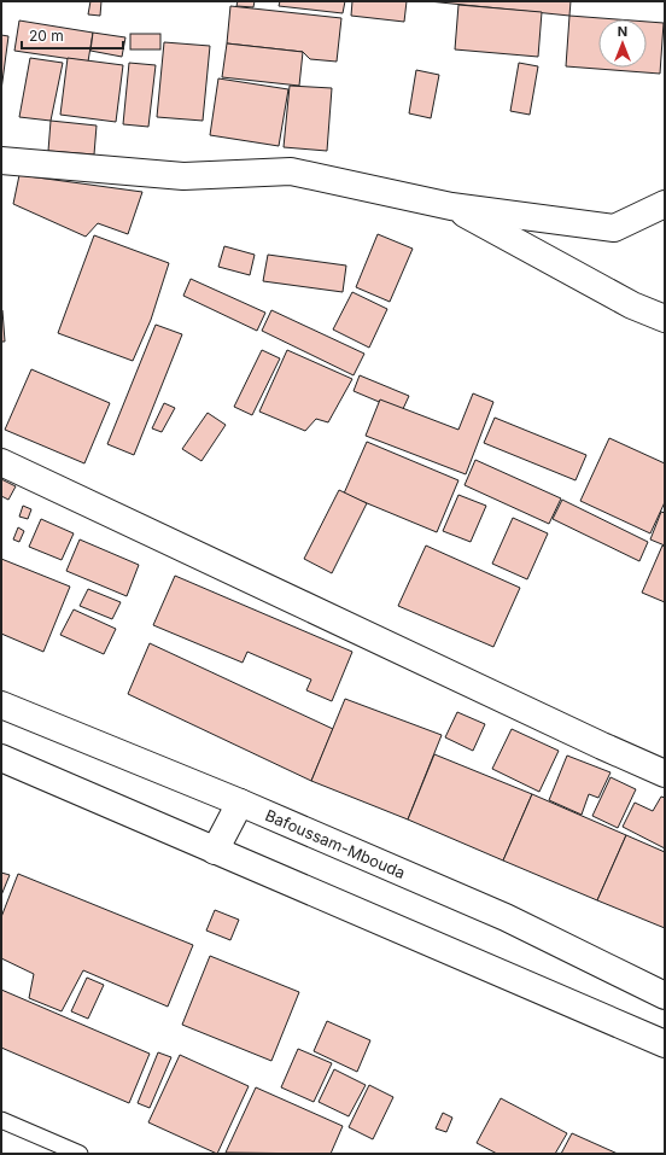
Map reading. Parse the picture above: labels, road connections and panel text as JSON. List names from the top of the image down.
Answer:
{
  "streets": {
    "main road": ["Bafoussam-Mbouda"]
  },
  "scale_bar": "20 m",
  "north": "top"
}
